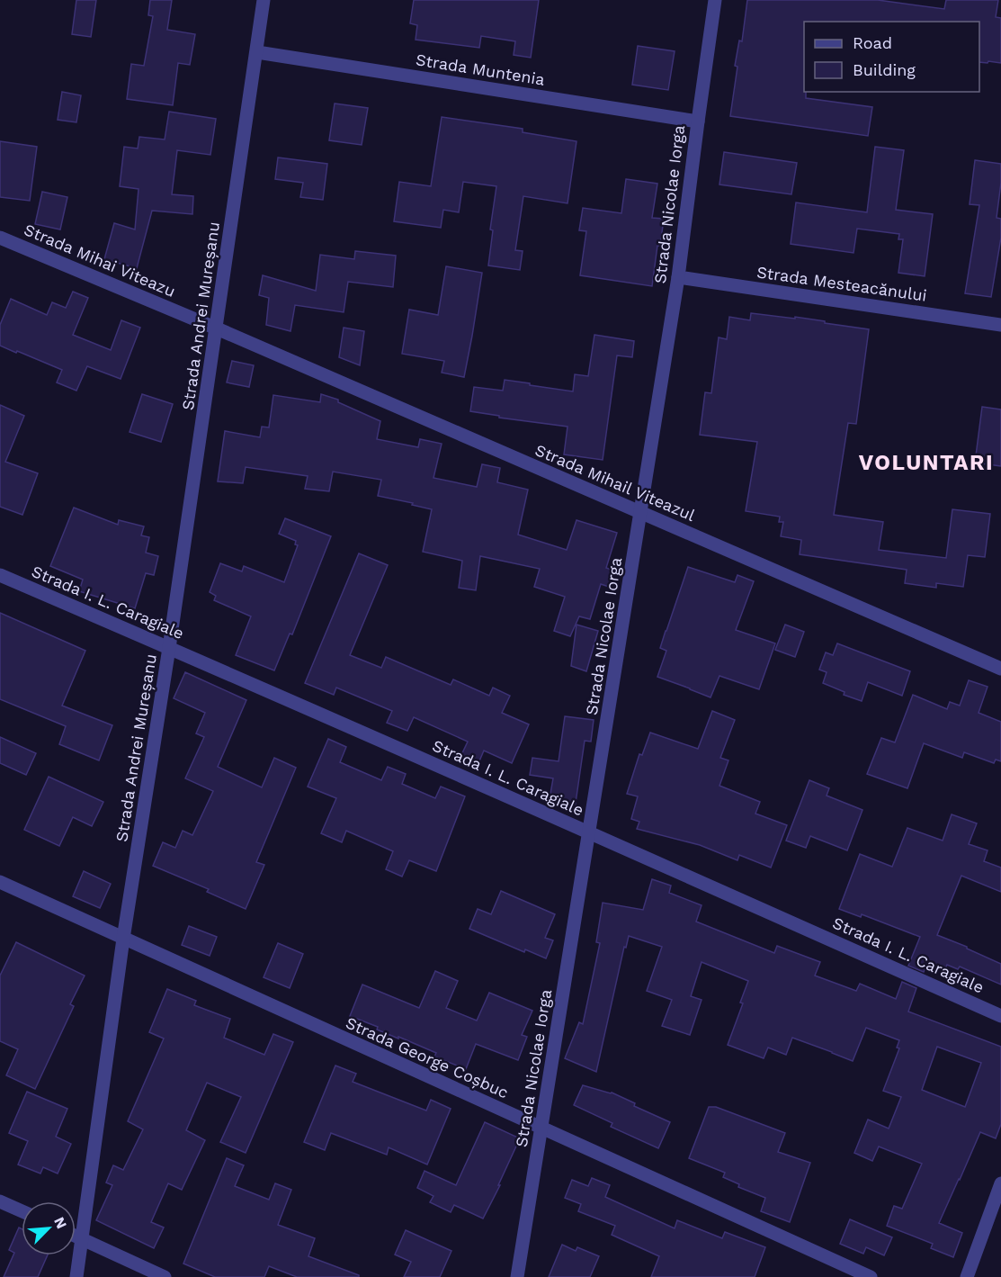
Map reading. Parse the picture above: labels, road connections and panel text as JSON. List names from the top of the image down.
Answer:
{
  "streets": {
    "street": [
      "Strada Muntenia",
      "Strada Nicolae Iorga",
      "Strada Mihai Viteazu",
      "Strada Mesteacănului",
      "Strada Andrei Mureșanu",
      "Strada Mihail Viteazul",
      "Strada I. L. Caragiale",
      "Strada George Coșbuc"
    ]
  },
  "crossings": [
    ["Strada Muntenia", "Strada Nicolae Iorga"],
    ["Strada Muntenia", "Strada Andrei Mureșanu"],
    ["Strada Nicolae Iorga", "Strada Mesteacănului"],
    ["Strada Nicolae Iorga", "Strada Mihail Viteazul"],
    ["Strada Nicolae Iorga", "Strada I. L. Caragiale"],
    ["Strada Nicolae Iorga", "Strada George Coșbuc"],
    ["Strada Mihai Viteazu", "Strada Andrei Mureșanu"],
    ["Strada Mihai Viteazu", "Strada Mihail Viteazul"],
    ["Strada Andrei Mureșanu", "Strada Mihail Viteazul"],
    ["Strada Andrei Mureșanu", "Strada I. L. Caragiale"],
    ["Strada Andrei Mureșanu", "Strada George Coșbuc"]
  ],
  "districts": ["VOLUNTARI"],
  "legend": ["Road", "Building"],
  "north": "top right"
}
